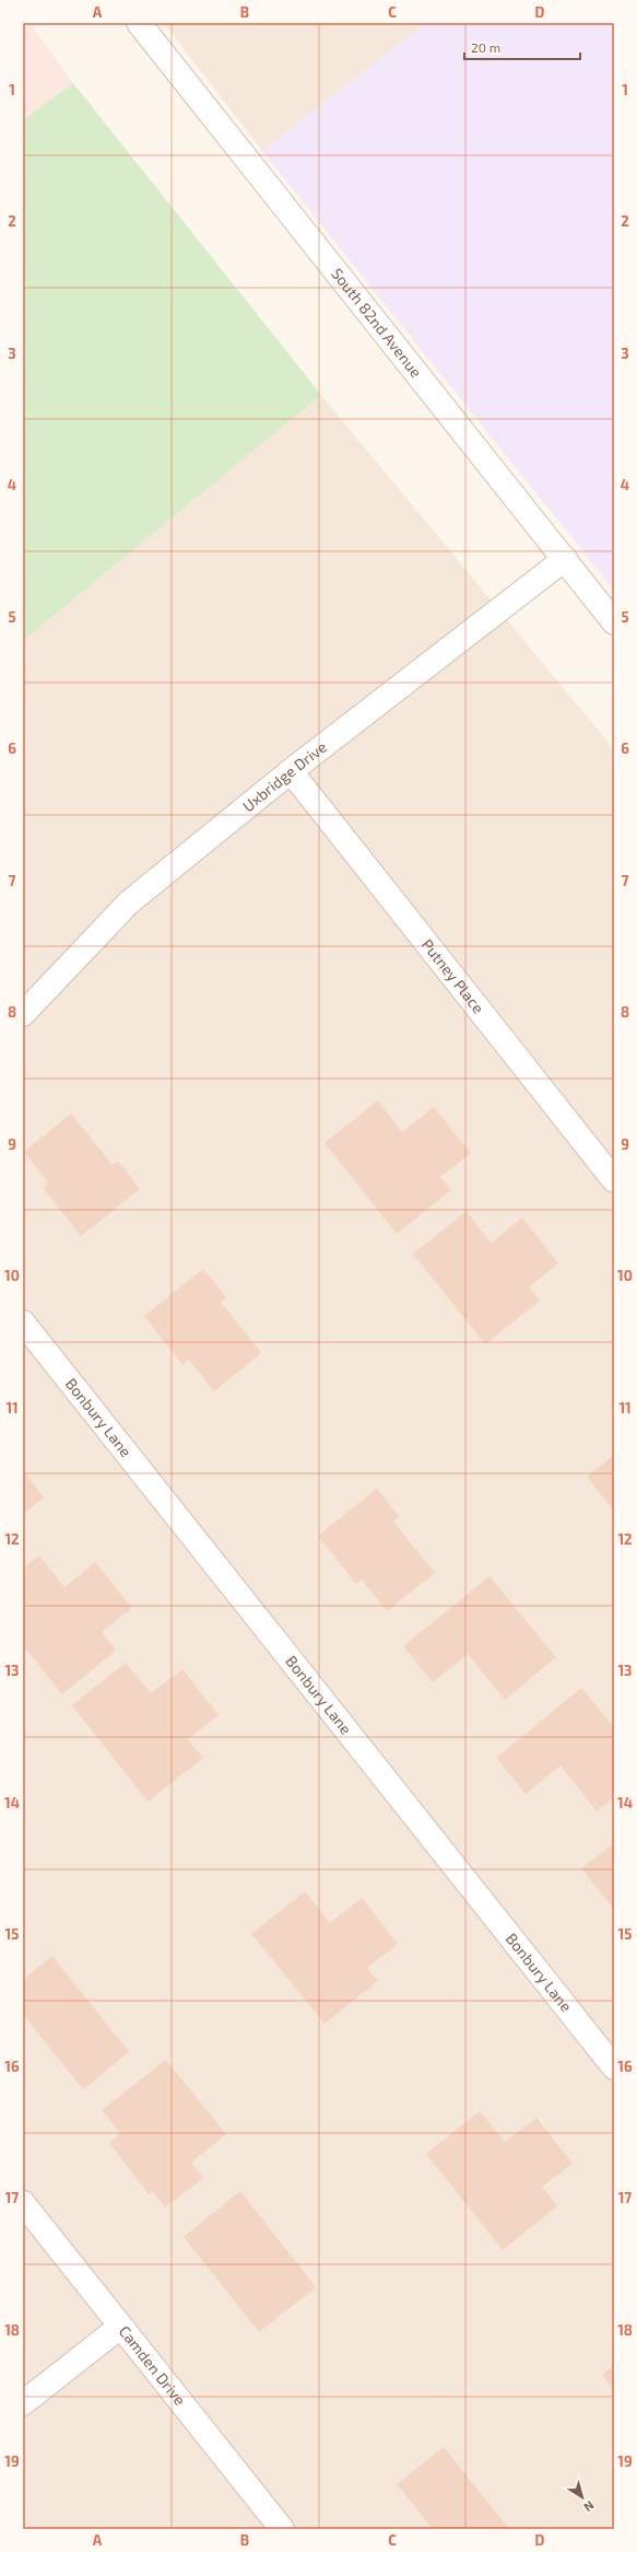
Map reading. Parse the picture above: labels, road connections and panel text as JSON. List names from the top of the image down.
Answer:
{
  "streets": {
    "street": [
      "South 82nd Avenue",
      "Uxbridge Drive",
      "Putney Place",
      "Bonbury Lane",
      "Camden Drive"
    ]
  },
  "crossings": [
    ["South 82nd Avenue", "Uxbridge Drive"],
    ["Uxbridge Drive", "Putney Place"]
  ],
  "scale_bar": "20 m",
  "north": "bottom right",
  "grid": {
    "columns": [
      "A",
      "B",
      "C",
      "D"
    ],
    "rows": [
      "1",
      "2",
      "3",
      "4",
      "5",
      "6",
      "7",
      "8",
      "9",
      "10",
      "11",
      "12",
      "13",
      "14",
      "15",
      "16",
      "17",
      "18",
      "19"
    ]
  }
}
